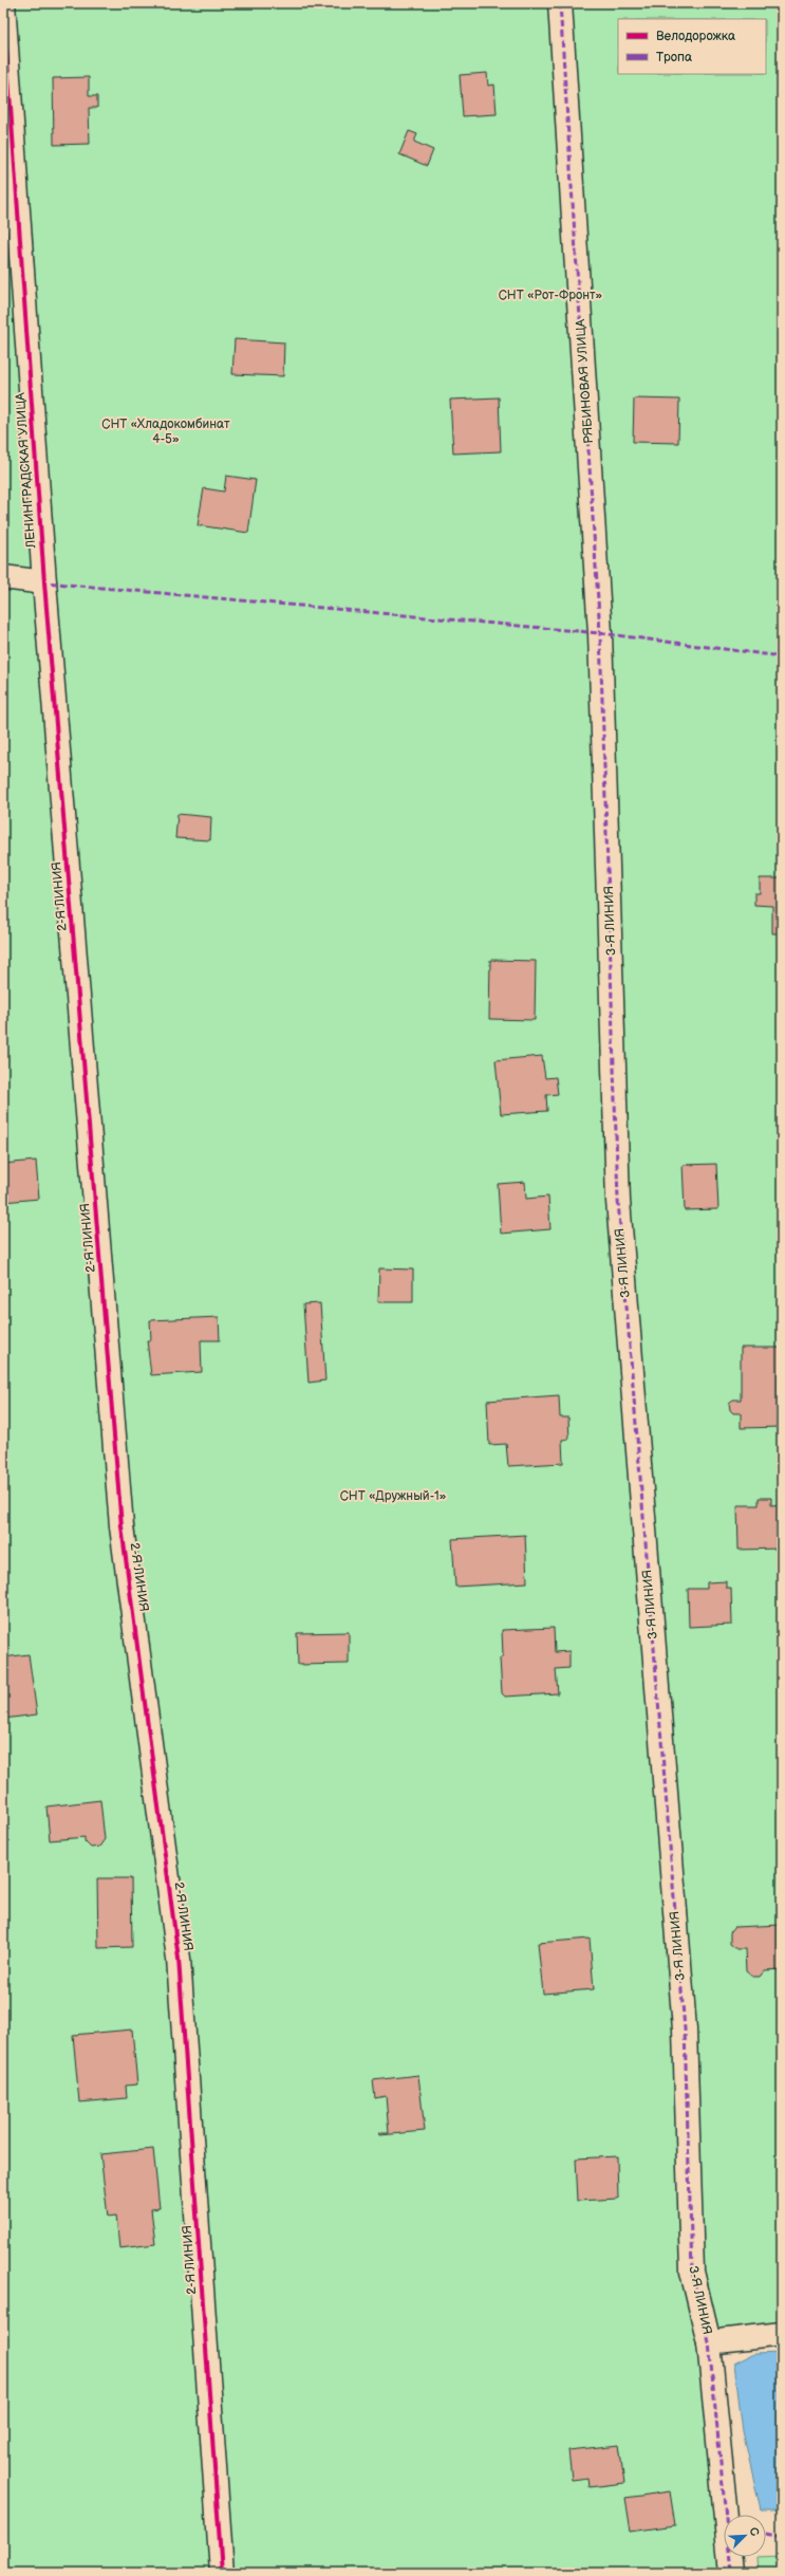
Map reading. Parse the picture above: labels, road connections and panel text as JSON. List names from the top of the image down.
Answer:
{
  "streets": {
    "street": [
      "РЯБИНОВАЯ УЛИЦА",
      "ЛЕНИНГРАДСКАЯ УЛИЦА",
      "2-Я ЛИНИЯ",
      "3-Я ЛИНИЯ"
    ]
  },
  "crossings": [
    ["РЯБИНОВАЯ УЛИЦА", "3-Я ЛИНИЯ"],
    ["ЛЕНИНГРАДСКАЯ УЛИЦА", "2-Я ЛИНИЯ"]
  ],
  "parks": ["СНТ «Рот-Фронт»", "СНТ «Хладокомбинат 4-5»", "СНТ «Дружный-1»"],
  "legend": ["Велодорожка", "Тропа"],
  "north": "top right"
}
